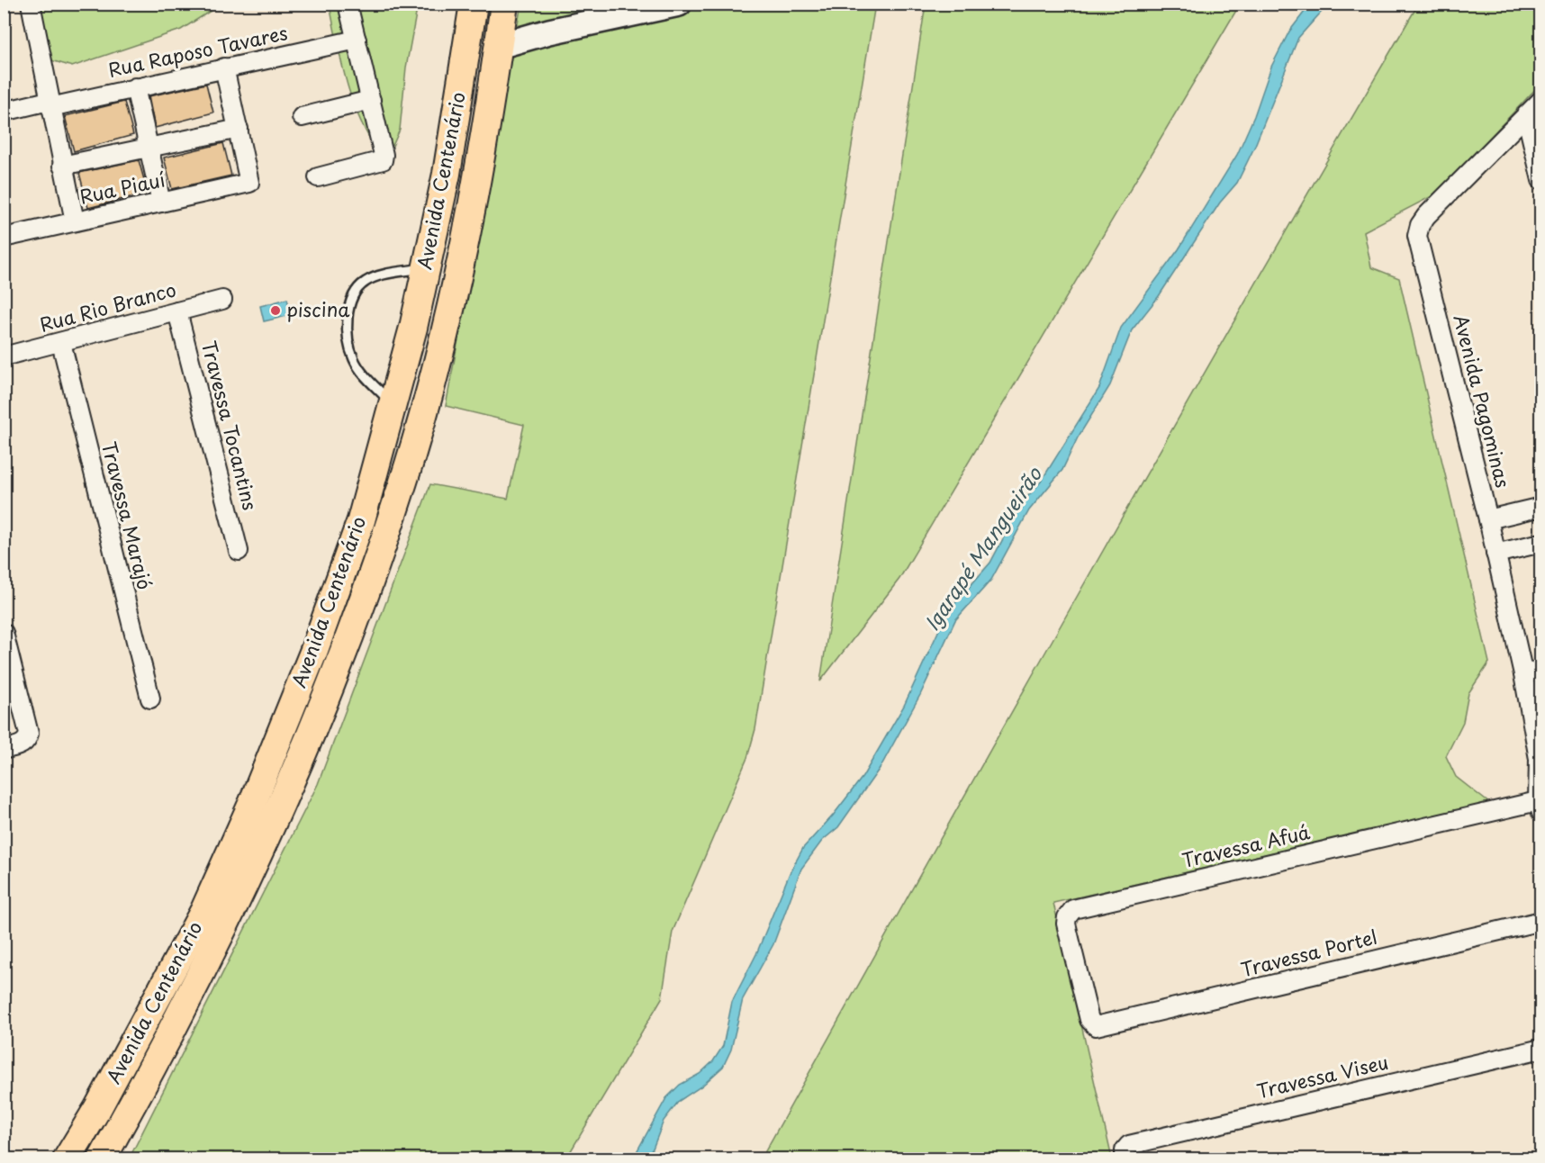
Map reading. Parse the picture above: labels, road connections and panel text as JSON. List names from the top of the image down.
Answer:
{
  "streets": {
    "main road": ["Avenida Centenário"],
    "street": [
      "Rua Raposo Tavares",
      "Rua Piauí",
      "Rua Rio Branco",
      "Avenida Pagominas",
      "Travessa Tocantins",
      "Travessa Marajó",
      "Travessa Afuá",
      "Travessa Portel",
      "Travessa Viseu"
    ]
  },
  "crossings": [
    ["Rua Rio Branco", "Travessa Tocantins"],
    ["Rua Rio Branco", "Travessa Marajó"],
    ["Avenida Pagominas", "Travessa Afuá"],
    ["Travessa Afuá", "Travessa Portel"]
  ],
  "water": ["Igarapé Mangueirão"],
  "places": ["piscina"]
}
